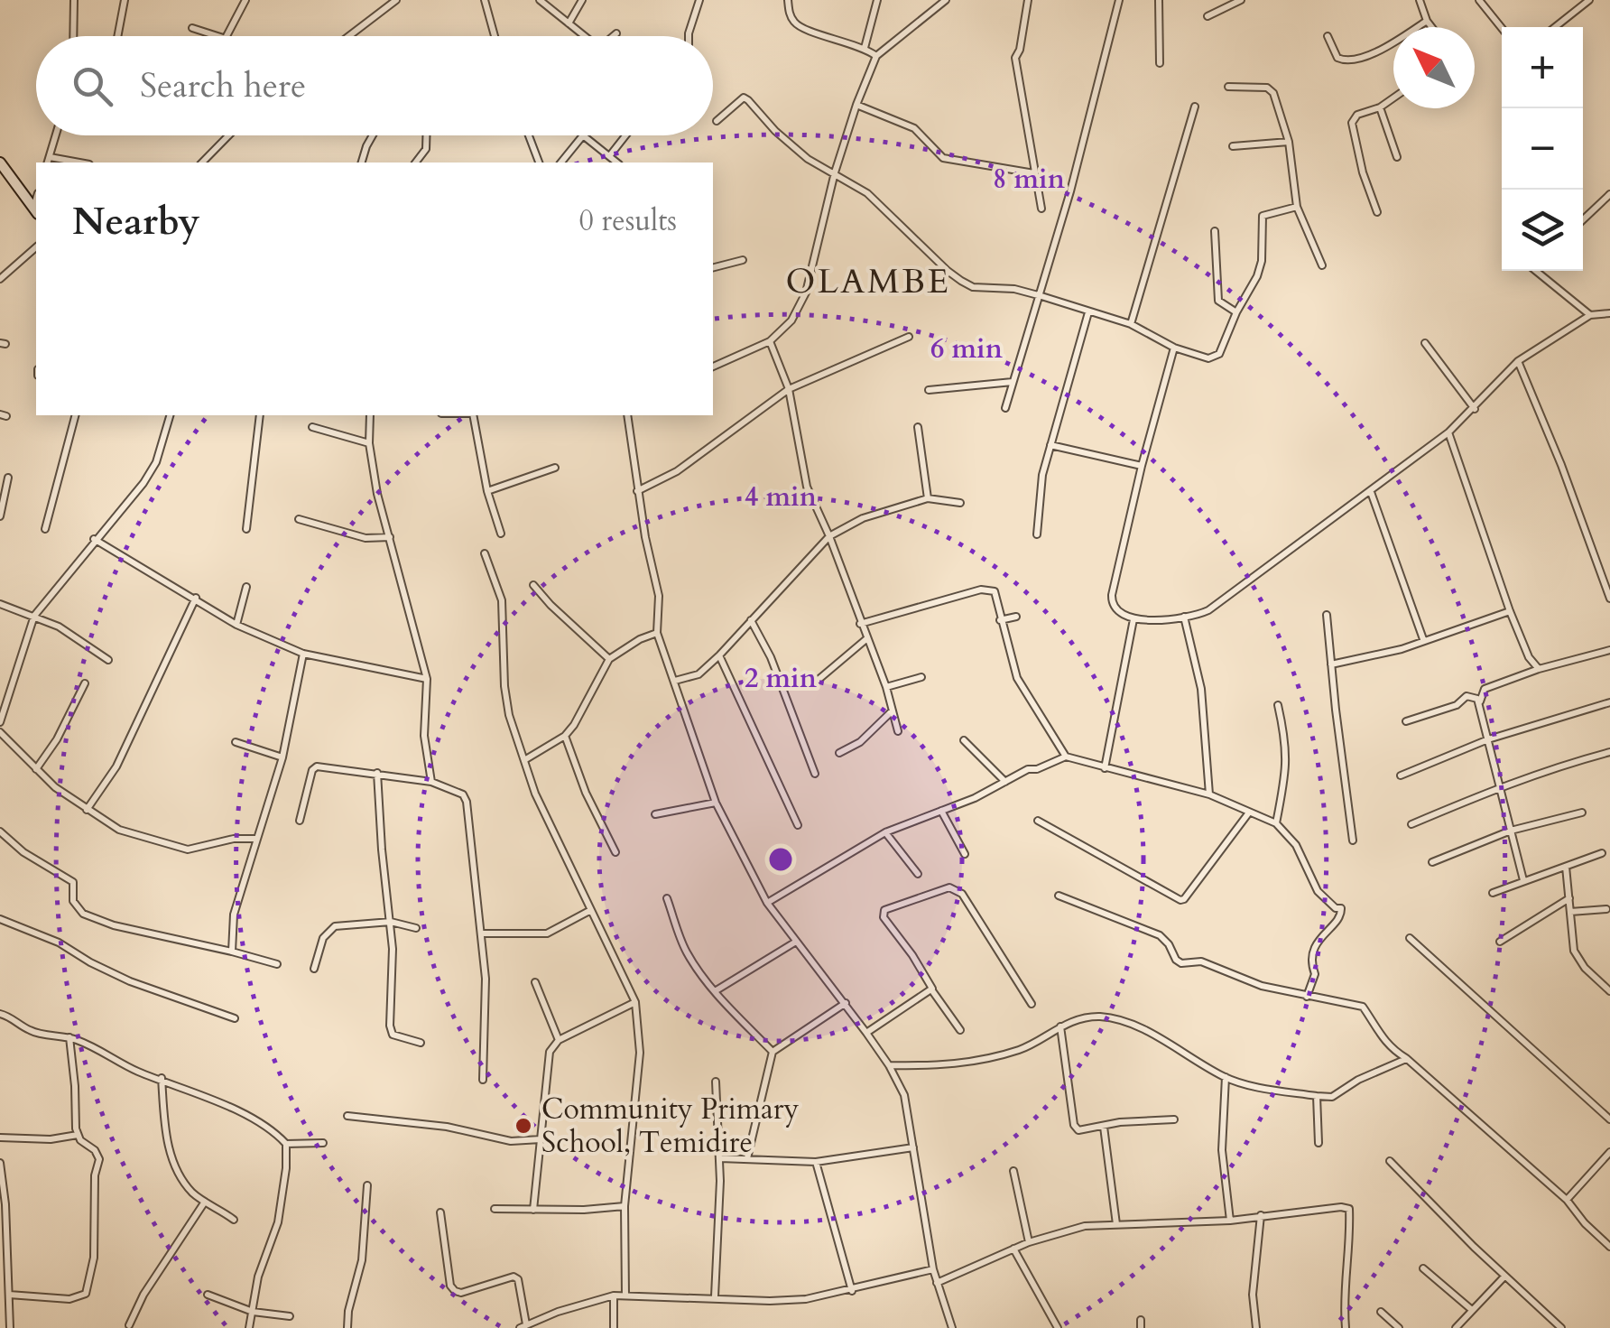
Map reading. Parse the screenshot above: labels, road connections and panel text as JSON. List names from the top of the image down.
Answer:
{
  "districts": ["OLAMBE"],
  "places": ["Community Primary School, Temidire"],
  "north": "top left",
  "page": {
    "map_buttons": ["+", "−"],
    "search": "Search here",
    "heading": ["Nearby", "0 results"]
  },
  "rings": [
    "8 min",
    "6 min",
    "4 min",
    "2 min"
  ]
}
